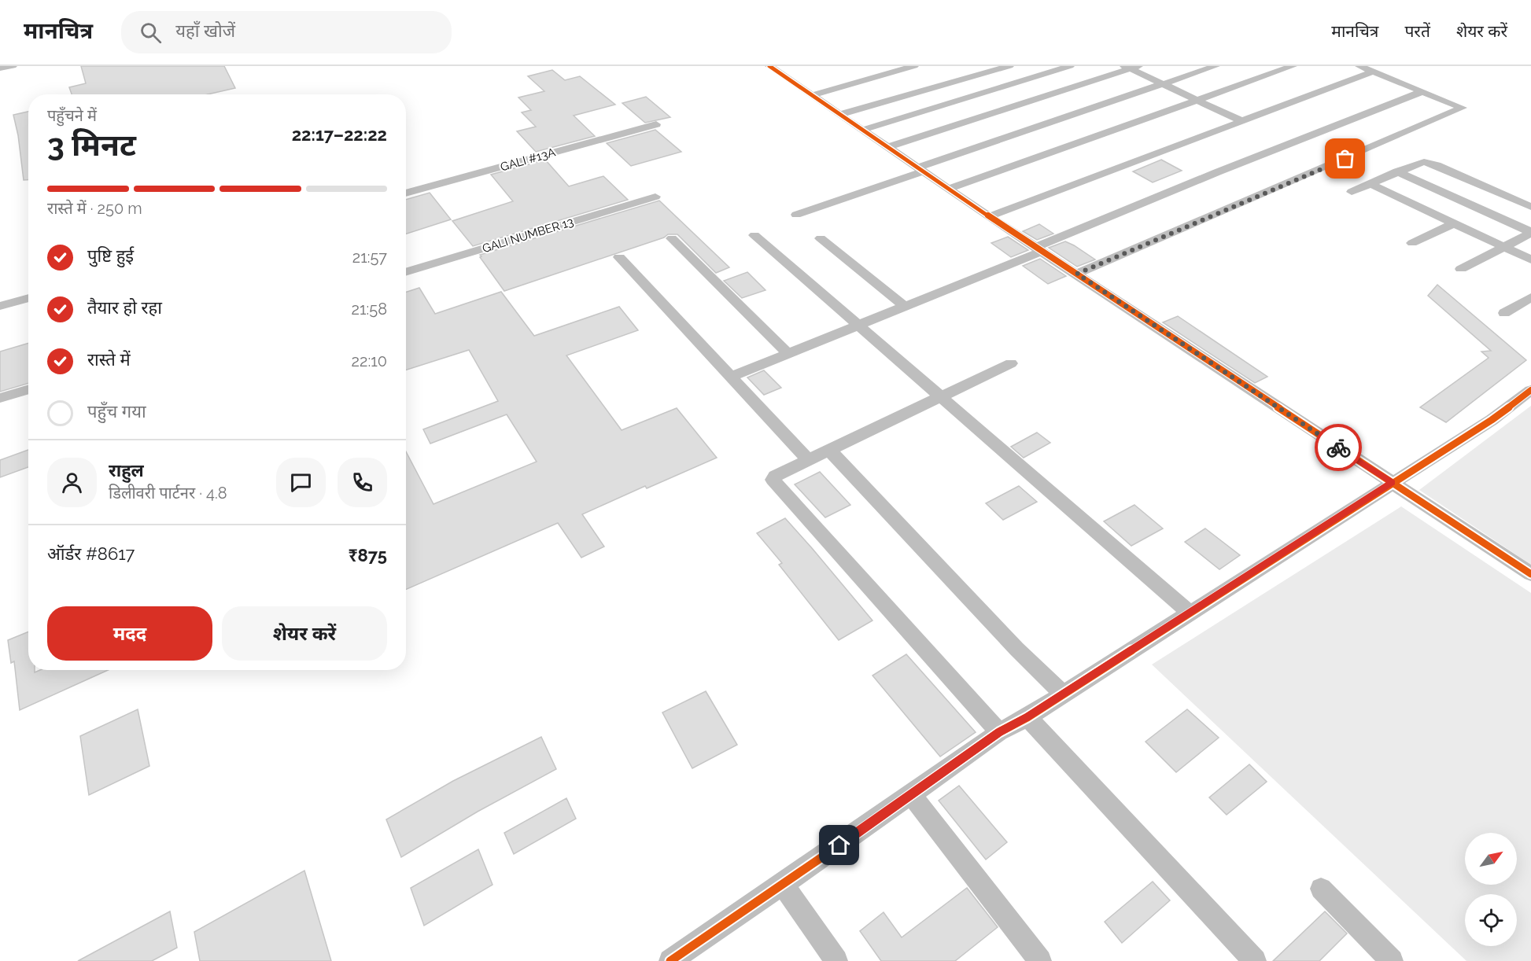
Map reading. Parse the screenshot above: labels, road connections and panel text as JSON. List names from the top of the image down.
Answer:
{
  "streets": {
    "street": ["GALI #13A", "GALI NUMBER 13"]
  },
  "north": "top right",
  "page": {
    "header": "मानचित्र",
    "search": "यहाँ खोजें",
    "nav": ["मानचित्र", "परतें", "शेयर करें"],
    "heading": ["3 मिनट", "पहुँचने में", "22:17–22:22"],
    "panel": [
      "राहुल",
      "डिलीवरी पार्टनर · 4.8",
      "ऑर्डर #8617",
      "₹875"
    ],
    "bar": "रास्ते में · 250 m",
    "list": [
      ["पुष्टि हुई", "21:57"],
      ["तैयार हो रहा", "21:58"],
      ["रास्ते में", "22:10"],
      "पहुँच गया"
    ],
    "buttons": ["मदद", "शेयर करें"]
  }
}
